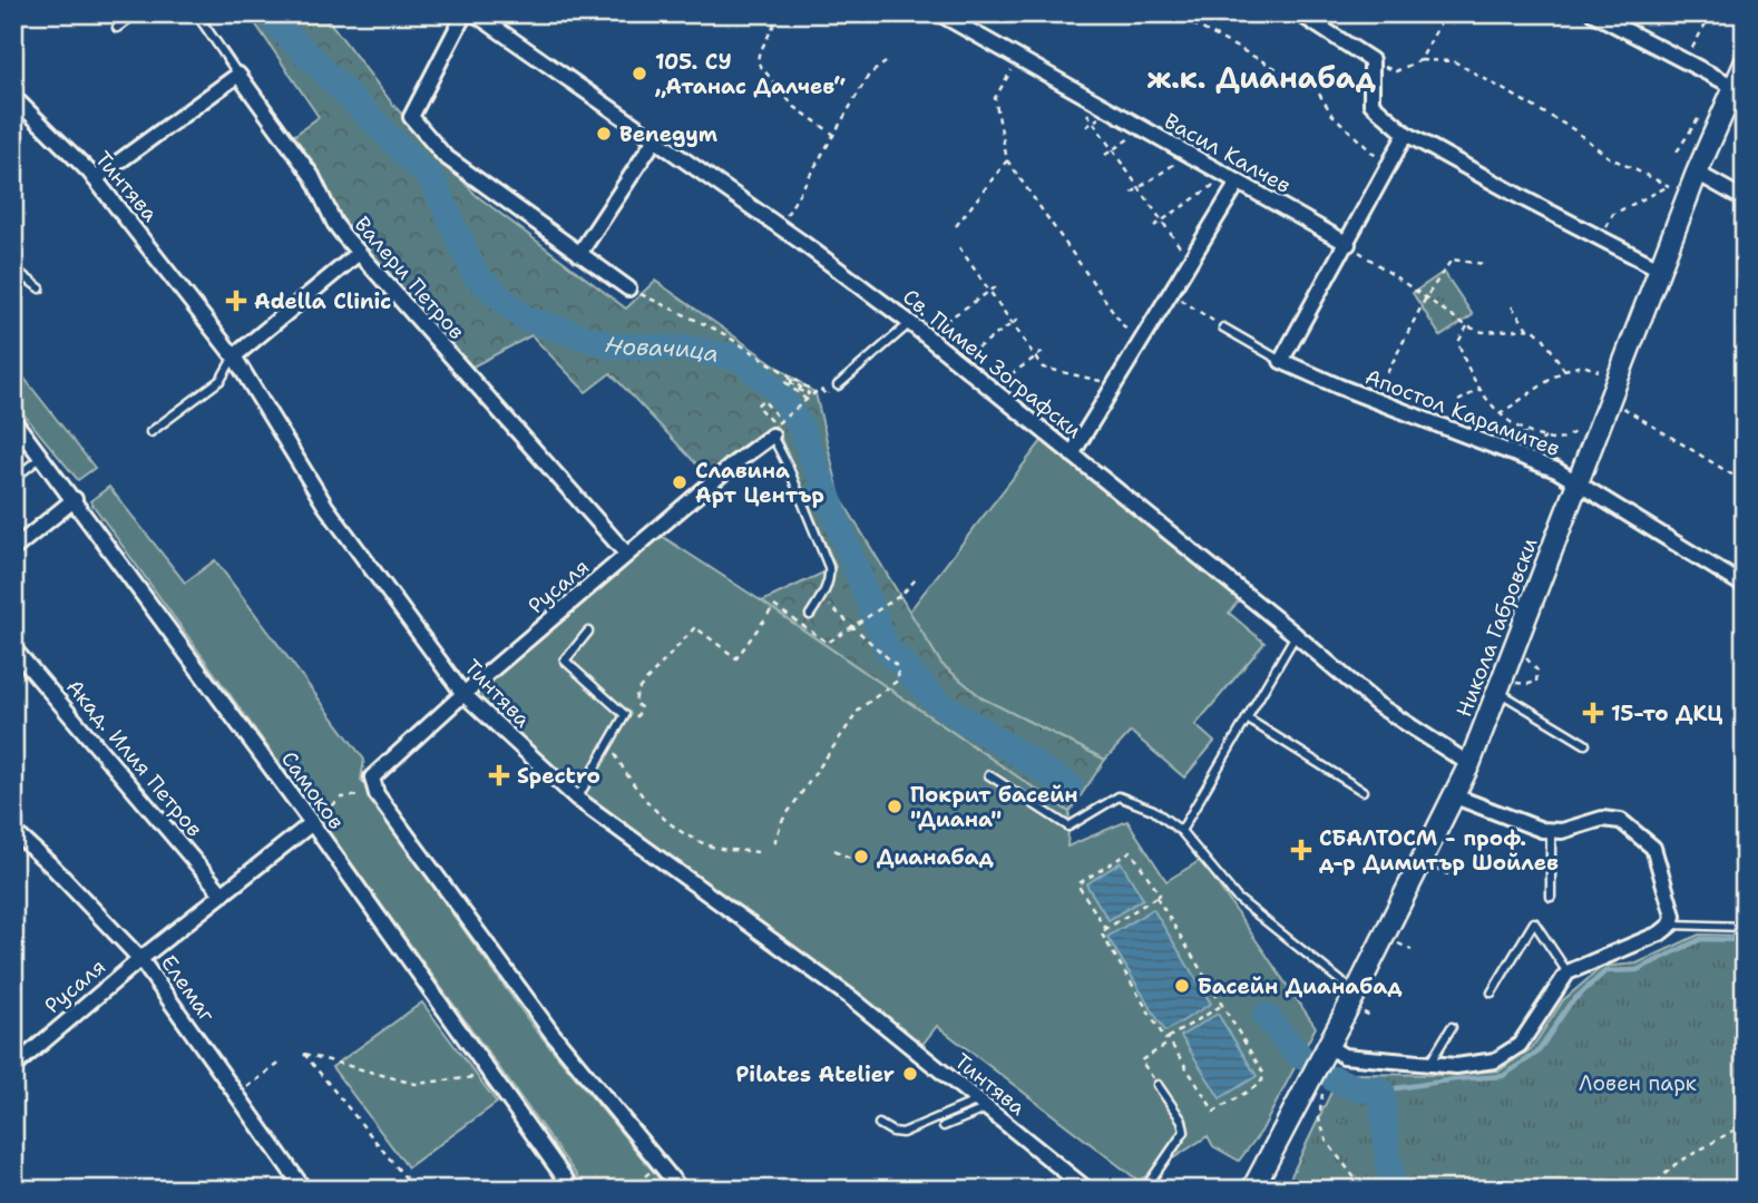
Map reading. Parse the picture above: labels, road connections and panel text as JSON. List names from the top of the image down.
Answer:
{
  "streets": {
    "street": [
      "Васил Калчев",
      "Тинтява",
      "Валери Петров",
      "Св. Пимен Зографски",
      "Апостол Карамитев",
      "Русаля",
      "Никола Габровски",
      "Акад. Илия Петров",
      "Самоков",
      "Елемаг"
    ]
  },
  "crossings": [
    ["Тинтява", "Русаля"],
    ["Валери Петров", "Русаля"],
    ["Св. Пимен Зографски", "Никола Габровски"],
    ["Апостол Карамитев", "Никола Габровски"],
    ["Русаля", "Акад. Илия Петров"],
    ["Русаля", "Самоков"],
    ["Русаля", "Елемаг"]
  ],
  "districts": ["ж.к. Дианабад"],
  "water": ["Новачица"],
  "parks": ["Ловен парк"],
  "places": {
    "other": [
      "105. СУ „Атанас Далчев“",
      "Benegym",
      "Славина Арт Център",
      "Покрит басейн \"Диана\"",
      "Дианабад",
      "Басейн Дианабад",
      "Pilates Atelier"
    ],
    "health": [
      "Adella Clinic",
      "15-то ДКЦ",
      "Spectro",
      "СБАЛТОСМ - проф. д-р Димитър Шойлев"
    ]
  }
}
